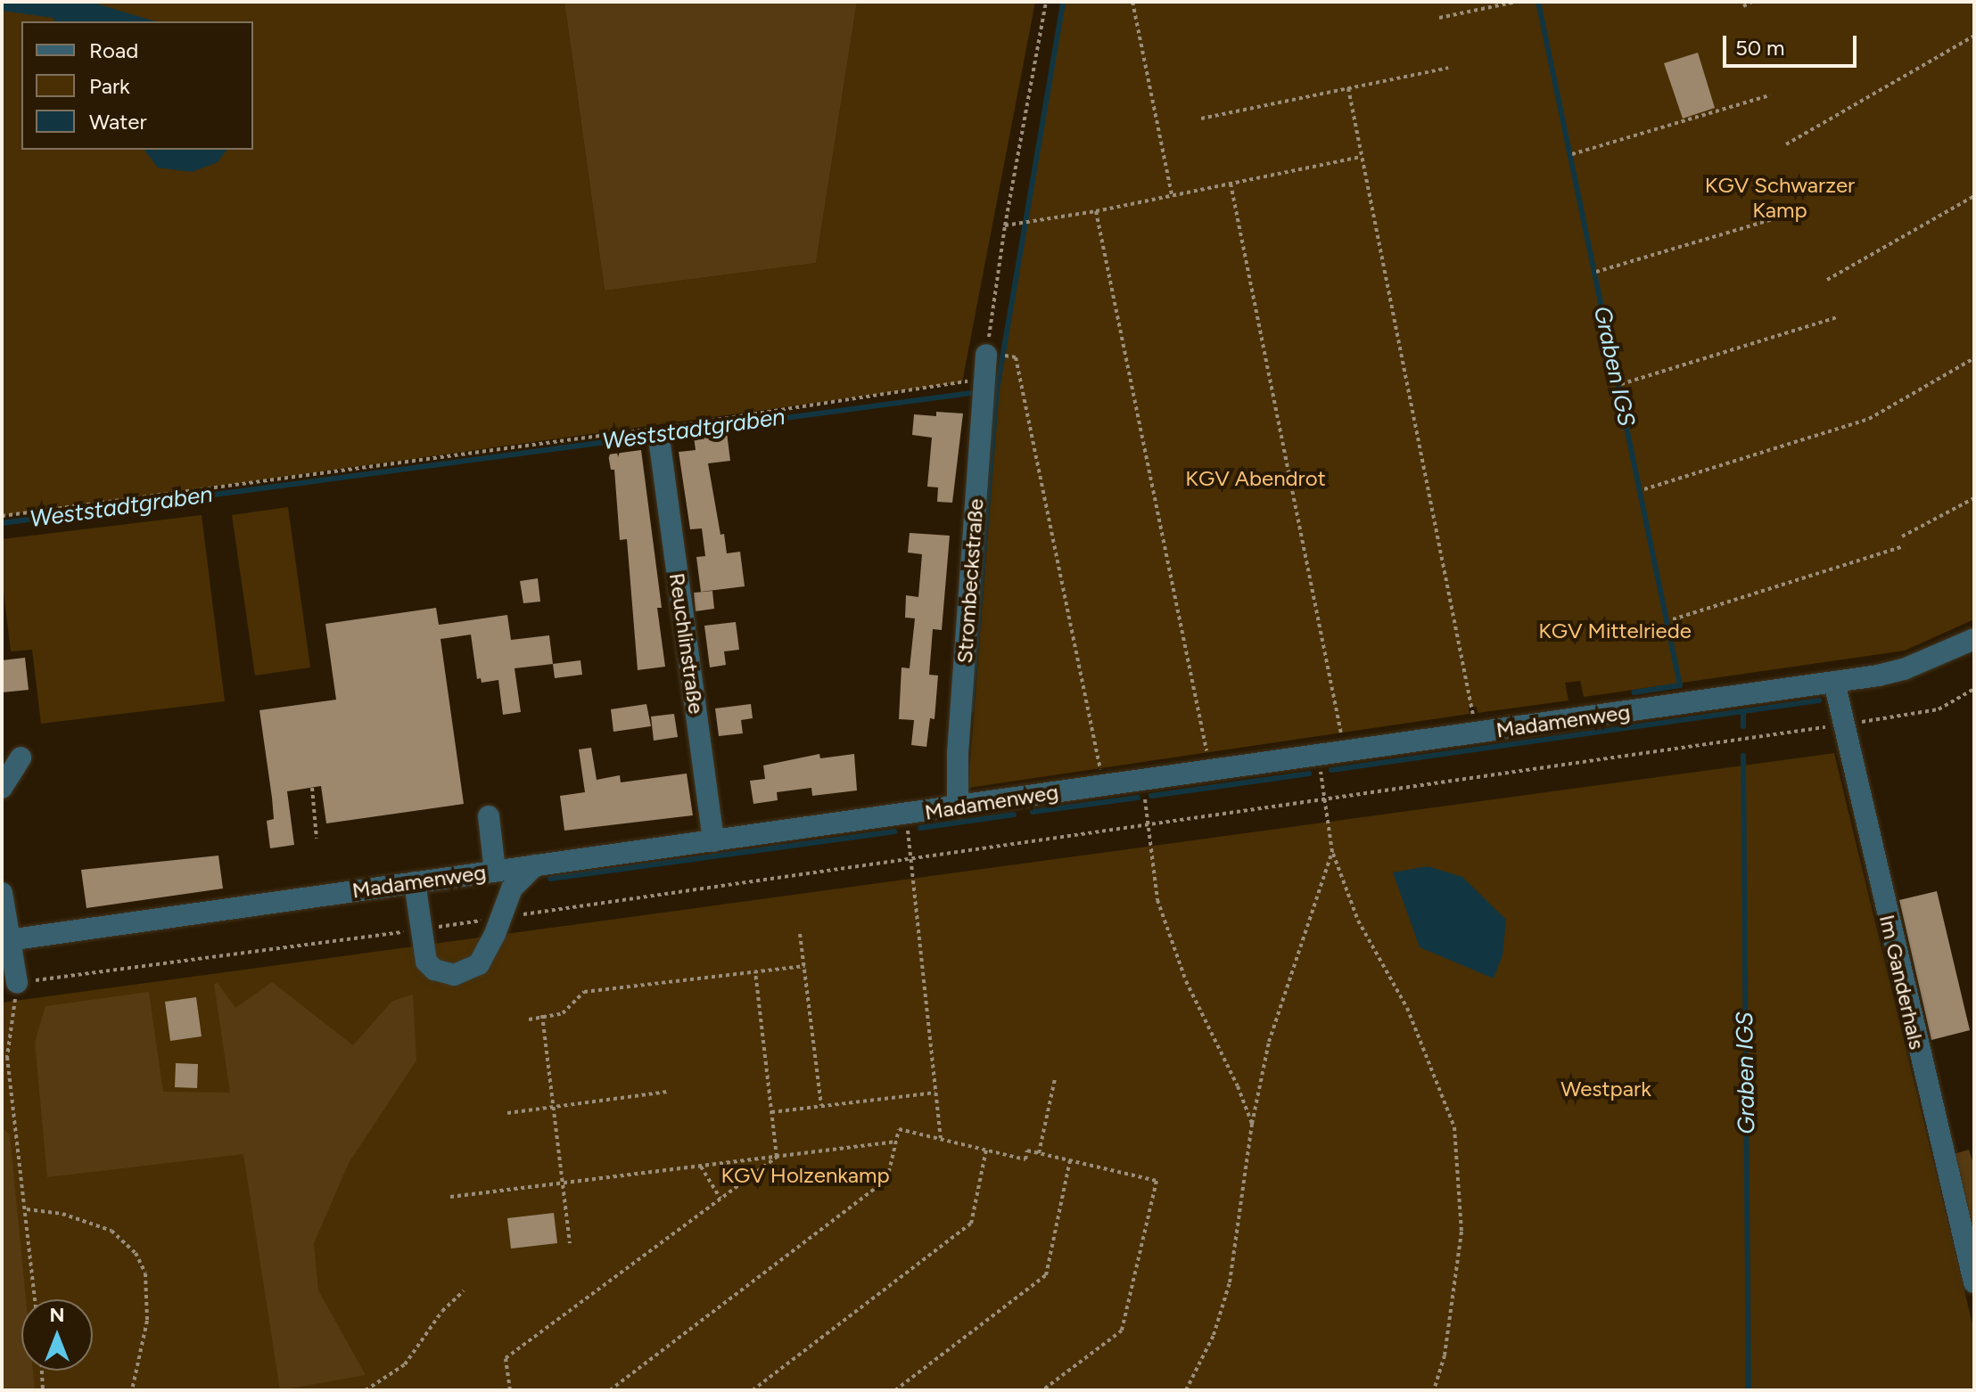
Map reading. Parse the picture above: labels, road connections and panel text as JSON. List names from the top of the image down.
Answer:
{
  "streets": {
    "street": [
      "Strombeckstraße",
      "Reuchlinstraße",
      "Madamenweg",
      "Im Ganderhals"
    ]
  },
  "crossings": [
    ["Strombeckstraße", "Madamenweg"],
    ["Reuchlinstraße", "Madamenweg"],
    ["Madamenweg", "Im Ganderhals"]
  ],
  "water": ["Graben IGS", "Weststadtgraben"],
  "parks": [
    "KGV Schwarzer Kamp",
    "KGV Abendrot",
    "KGV Mittelriede",
    "Westpark",
    "KGV Holzenkamp"
  ],
  "legend": ["Road", "Park", "Water"],
  "scale_bar": "50 m",
  "north": "top"
}
